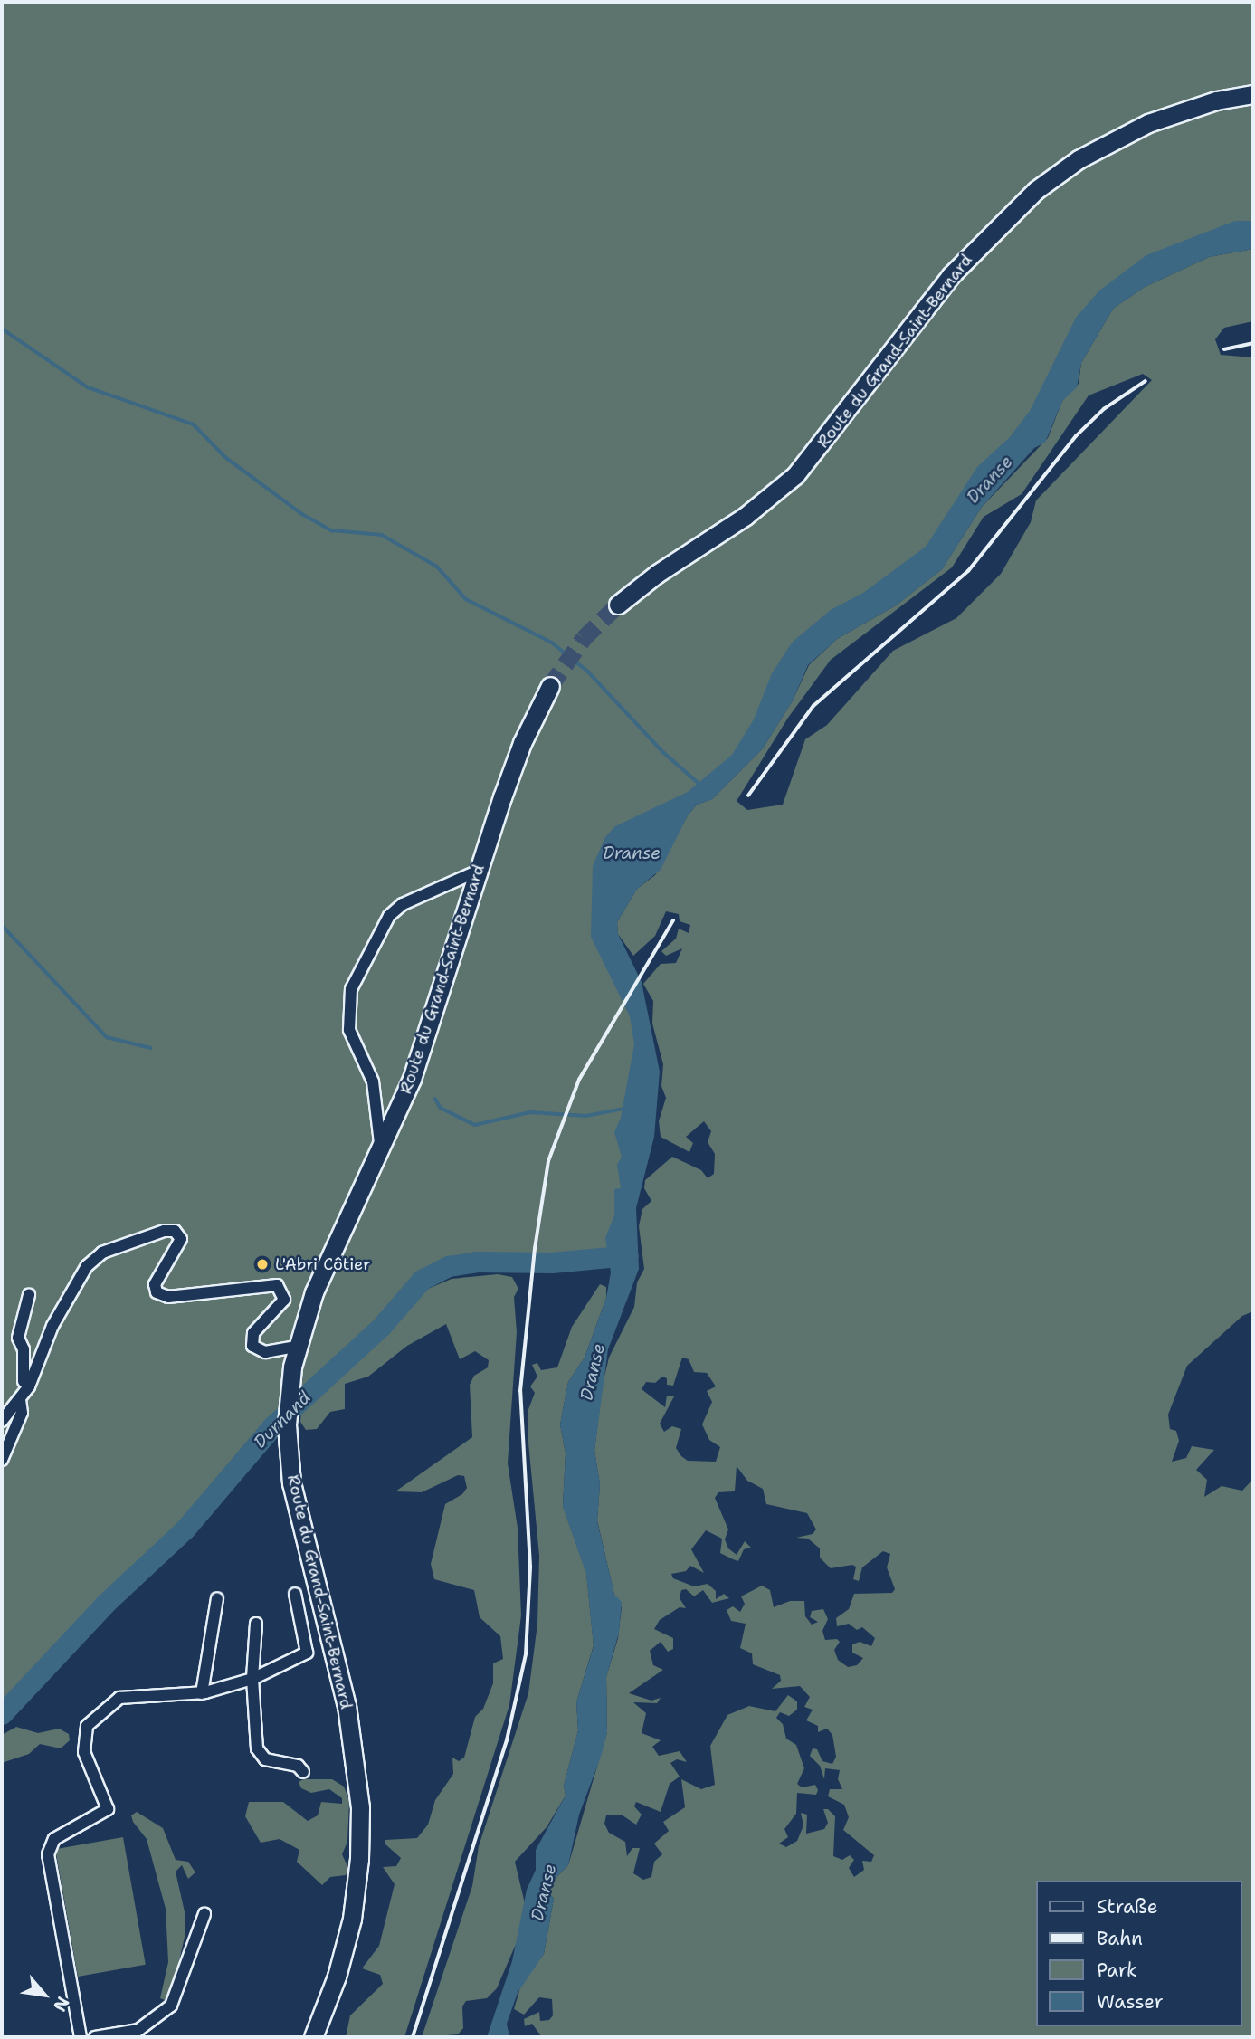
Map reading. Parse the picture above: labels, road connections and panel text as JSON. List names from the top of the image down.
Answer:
{
  "streets": {
    "main road": ["Route du Grand-Saint-Bernard"]
  },
  "water": ["Dranse", "Durnand"],
  "places": ["L'Abri Côtier"],
  "legend": [
    "Straße",
    "Bahn",
    "Park",
    "Wasser"
  ],
  "north": "bottom right"
}
